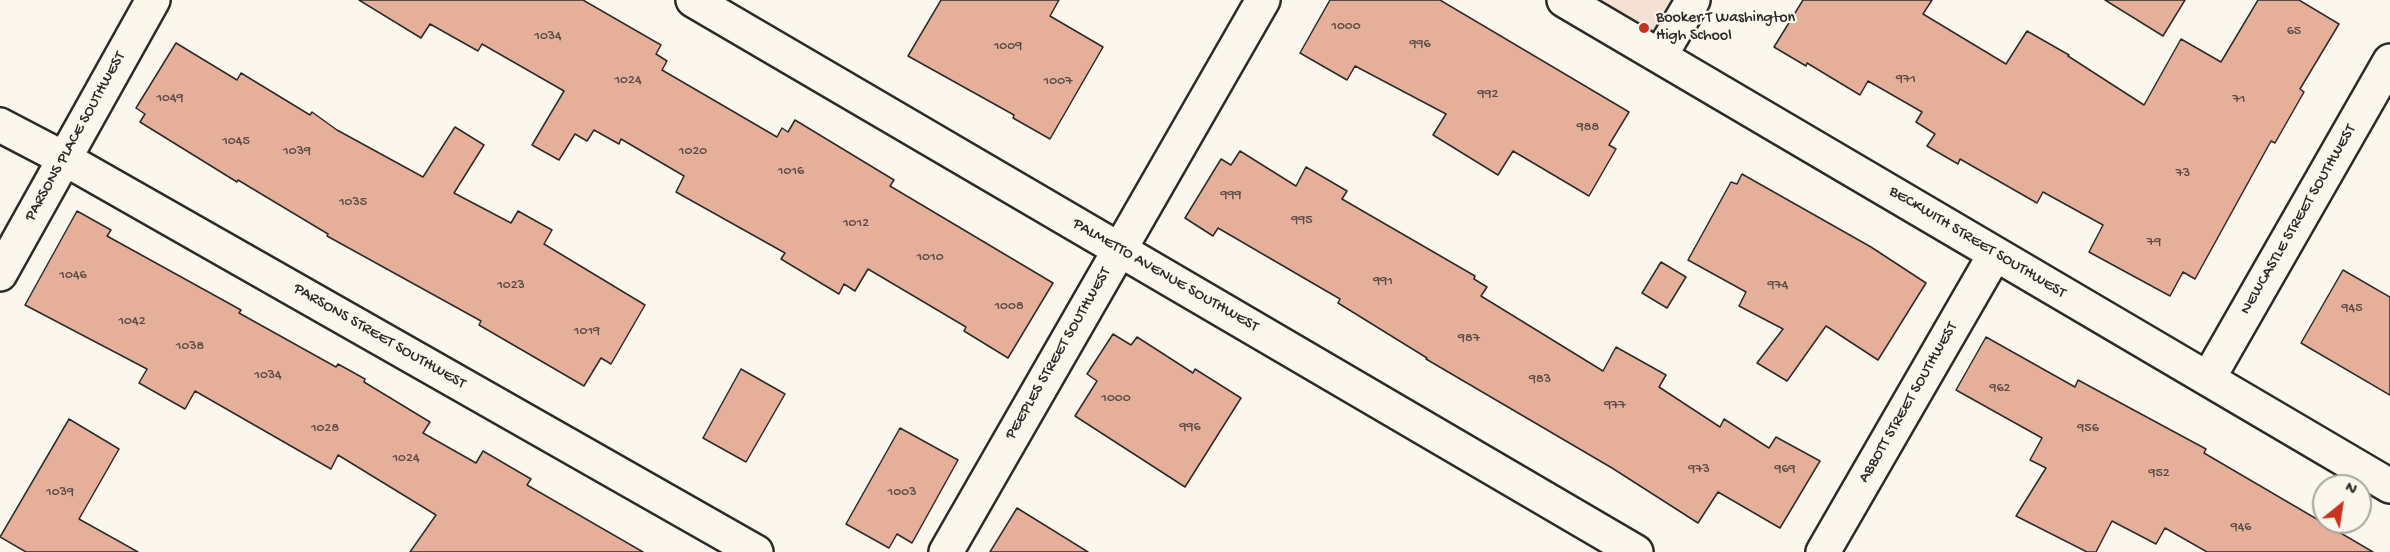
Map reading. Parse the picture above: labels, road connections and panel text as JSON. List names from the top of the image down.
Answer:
{
  "streets": {
    "street": [
      "PARSONS PLACE SOUTHWEST",
      "NEWCASTLE STREET SOUTHWEST",
      "BECKWITH STREET SOUTHWEST",
      "PALMETTO AVENUE SOUTHWEST",
      "PARSONS STREET SOUTHWEST",
      "PEEPLES STREET SOUTHWEST",
      "ABBOTT STREET SOUTHWEST"
    ]
  },
  "crossings": [
    ["PARSONS PLACE SOUTHWEST", "PARSONS STREET SOUTHWEST"],
    ["NEWCASTLE STREET SOUTHWEST", "BECKWITH STREET SOUTHWEST"],
    ["BECKWITH STREET SOUTHWEST", "ABBOTT STREET SOUTHWEST"],
    ["PALMETTO AVENUE SOUTHWEST", "PEEPLES STREET SOUTHWEST"]
  ],
  "places": ["Booker T Washington High School"],
  "house_numbers": [
    "1000",
    "65",
    "1034",
    "996",
    "1009",
    "971",
    "1024",
    "1007",
    "992",
    "1049",
    "71",
    "988",
    "1045",
    "1039",
    "1020",
    "1016",
    "73",
    "999",
    "1035",
    "995",
    "1012",
    "79",
    "1010",
    "1046",
    "991",
    "1023",
    "974",
    "1008",
    "945",
    "1042",
    "1019",
    "987",
    "1038",
    "1034",
    "983",
    "962",
    "1000",
    "977",
    "996",
    "1028",
    "956",
    "1024",
    "973",
    "969",
    "952",
    "1039",
    "1003",
    "946"
  ],
  "north": "top right"
}
